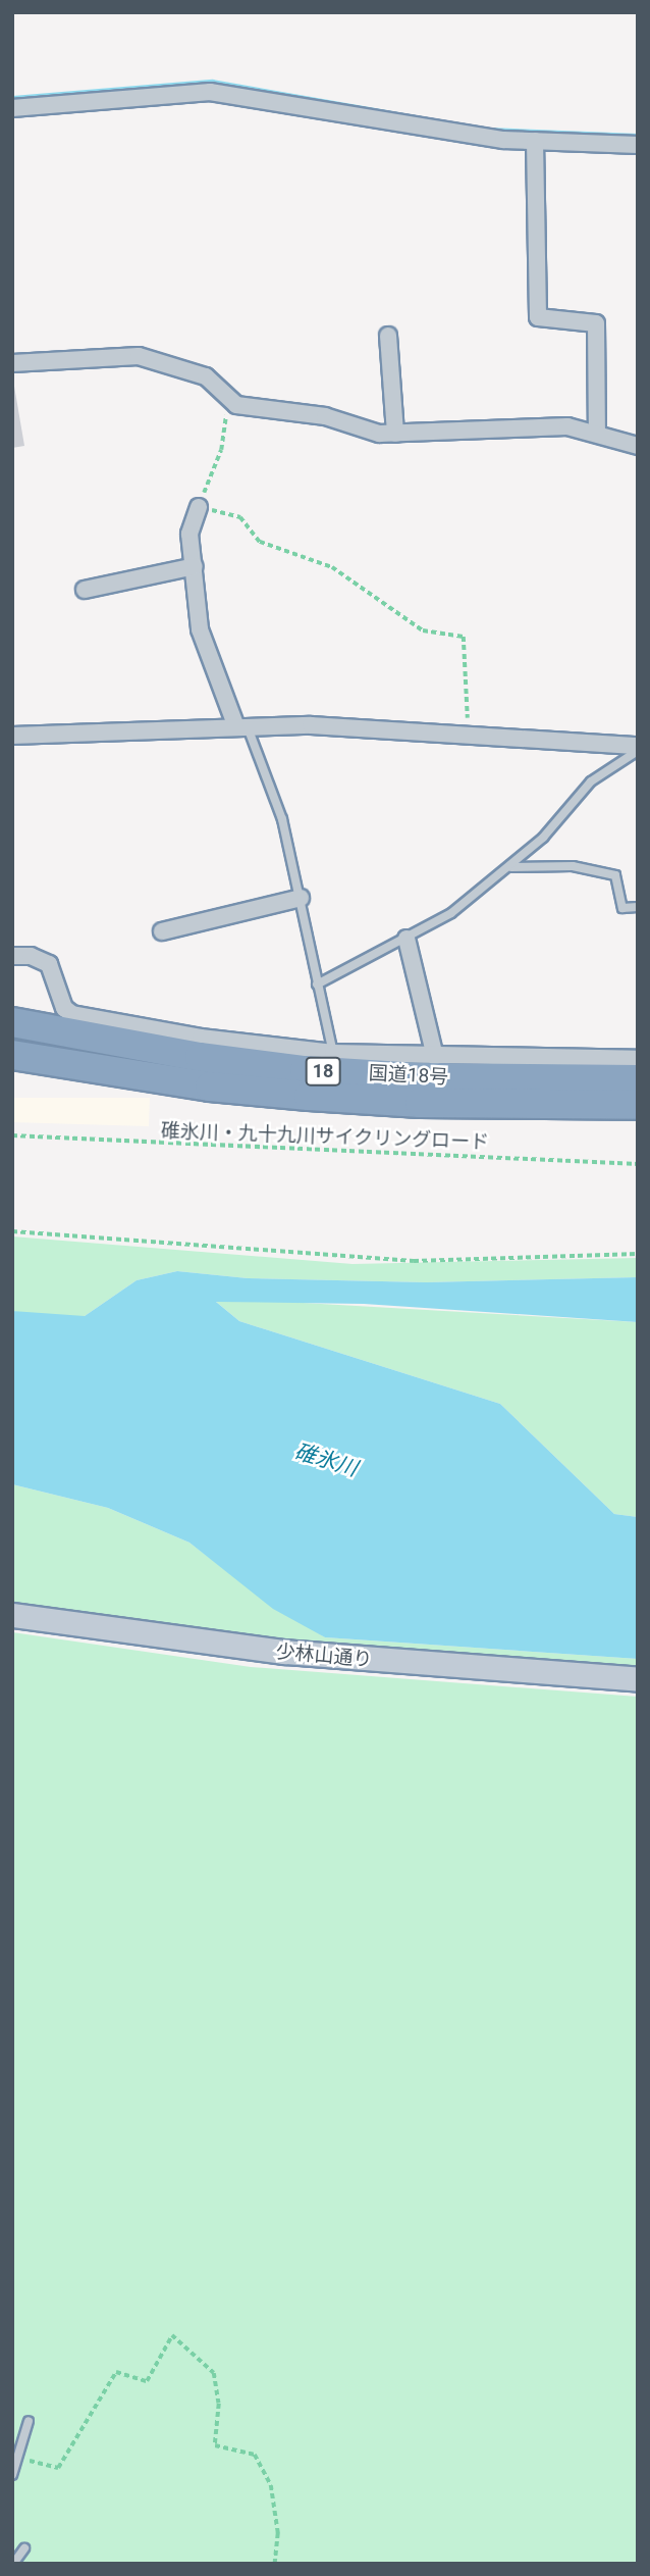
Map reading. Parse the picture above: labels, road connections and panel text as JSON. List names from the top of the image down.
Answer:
{
  "streets": {
    "highway": ["18", "国道18号"],
    "street": ["少林山通り"],
    "path": ["碓氷川・九十九川サイクリングロード"]
  },
  "water": ["碓氷川"]
}
